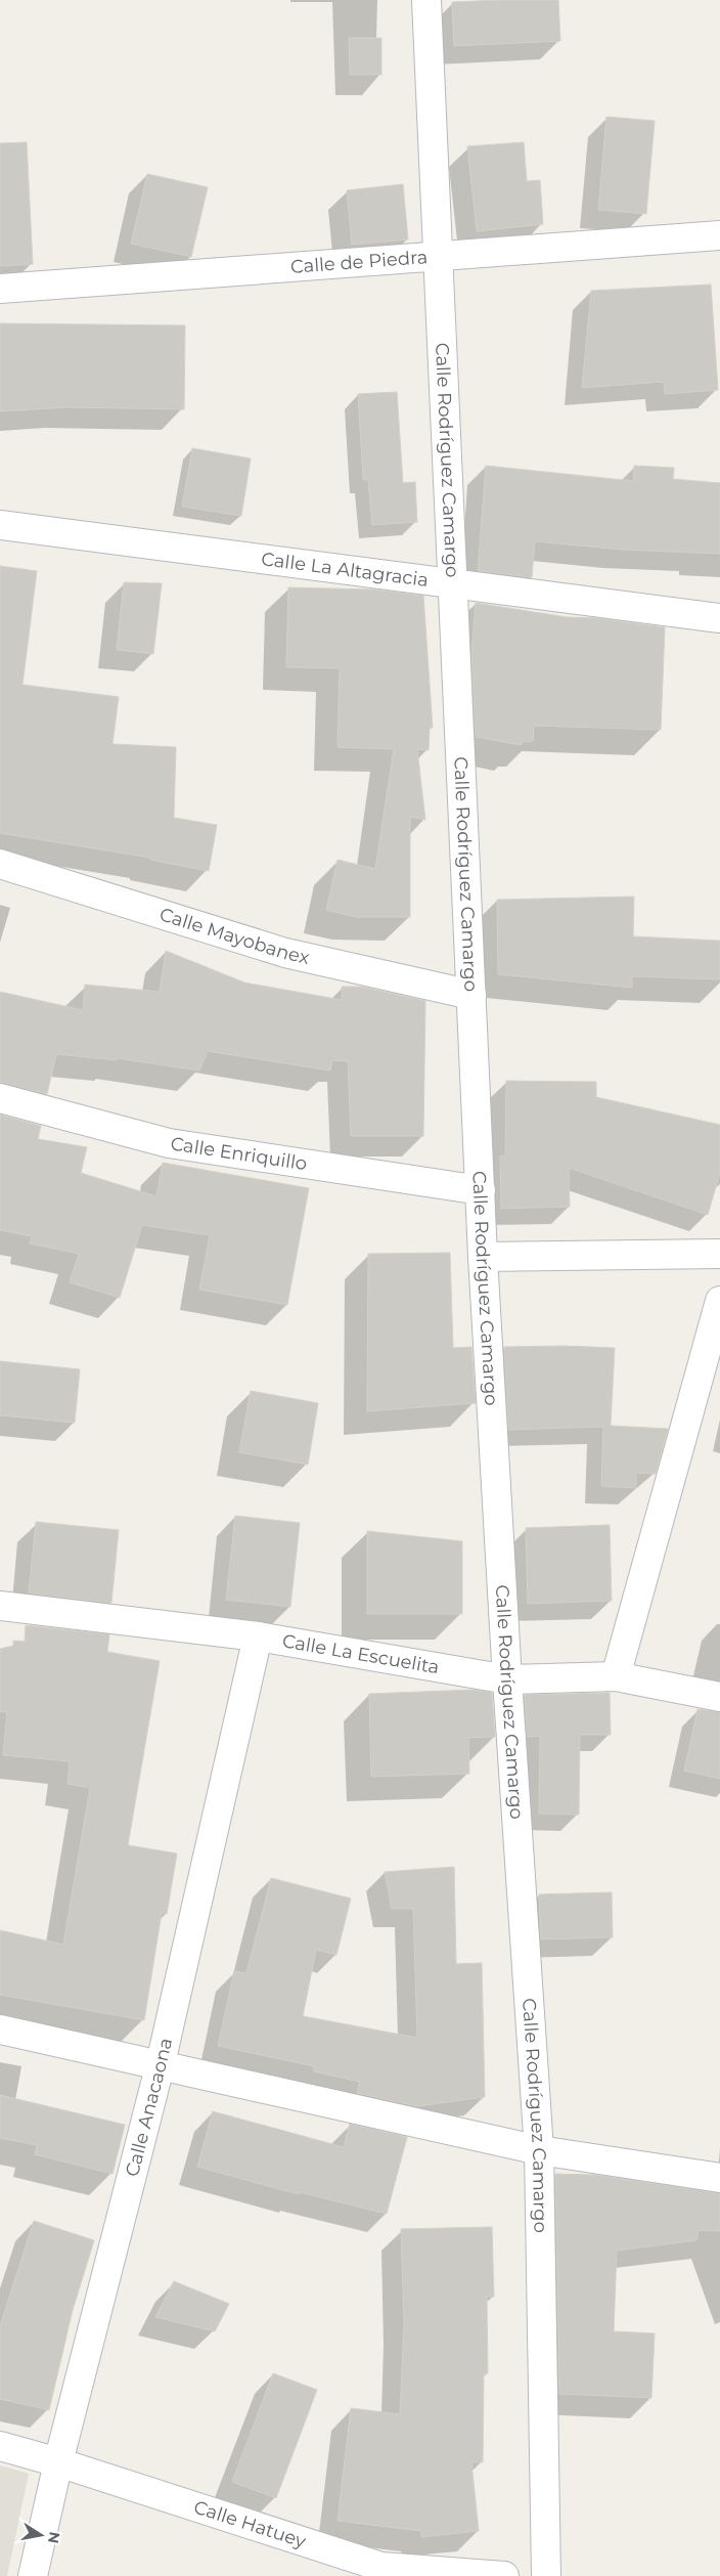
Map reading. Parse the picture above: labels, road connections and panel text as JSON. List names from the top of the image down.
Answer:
{
  "streets": {
    "street": [
      "Calle de Piedra",
      "Calle Rodríguez Camargo",
      "Calle La Altagracia",
      "Calle Mayobanex",
      "Calle Enriquillo",
      "Calle La Escuelita",
      "Calle Anacaona",
      "Calle Hatuey"
    ]
  },
  "crossings": [
    ["Calle de Piedra", "Calle Rodríguez Camargo"],
    ["Calle Rodríguez Camargo", "Calle La Altagracia"],
    ["Calle Rodríguez Camargo", "Calle Mayobanex"],
    ["Calle Rodríguez Camargo", "Calle Enriquillo"],
    ["Calle Rodríguez Camargo", "Calle La Escuelita"],
    ["Calle La Escuelita", "Calle Anacaona"],
    ["Calle Anacaona", "Calle Hatuey"]
  ],
  "north": "right"
}
